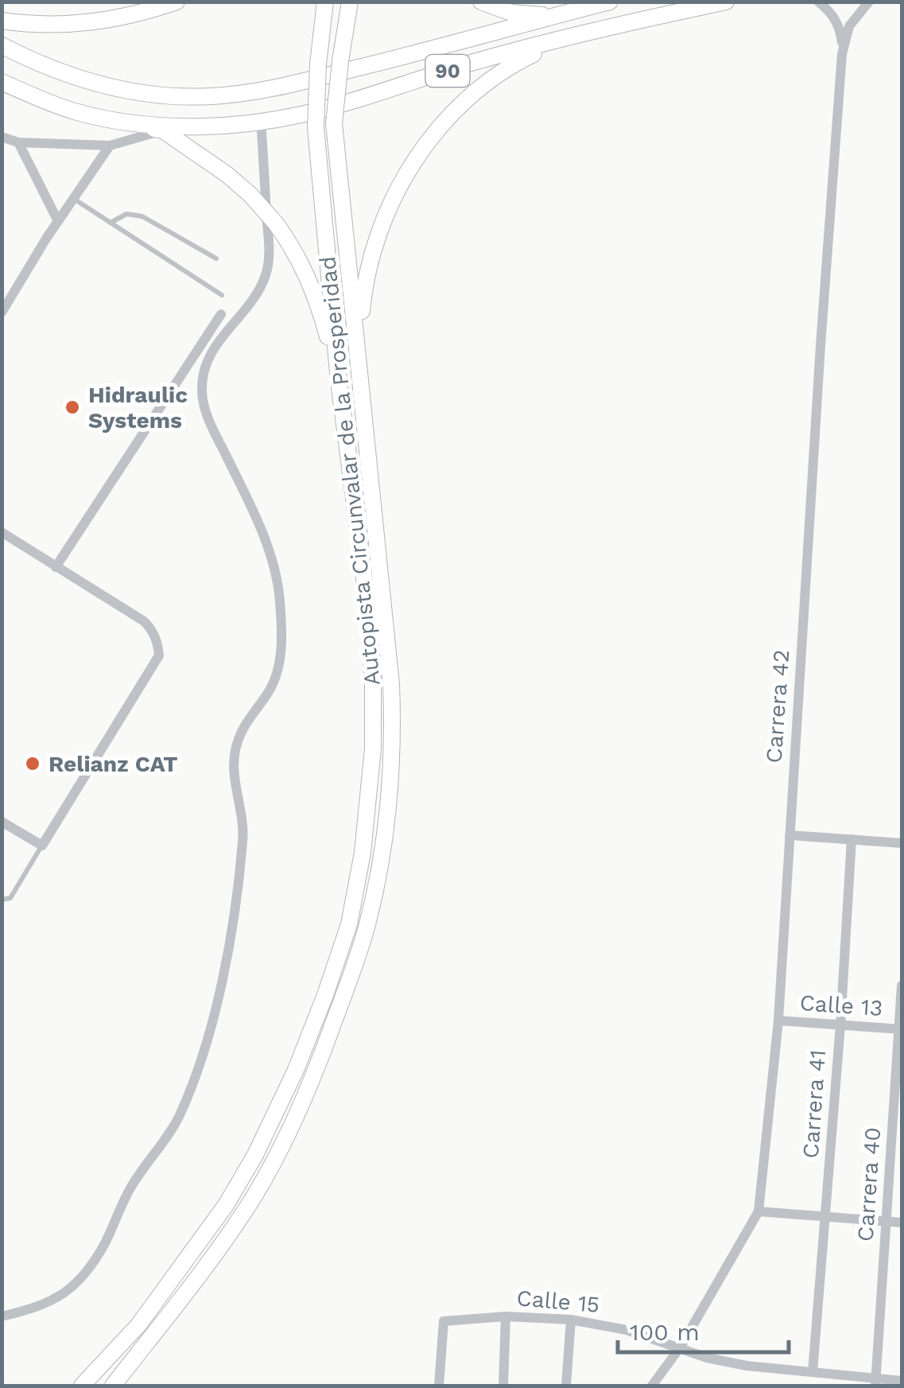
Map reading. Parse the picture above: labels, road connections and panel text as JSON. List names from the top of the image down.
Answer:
{
  "streets": {
    "highway": ["90", "Autopista Circunvalar de la Prosperidad"],
    "street": [
      "Carrera 42",
      "Calle 13",
      "Carrera 41",
      "Carrera 40",
      "Calle 15"
    ]
  },
  "crossings": [
    ["Carrera 42", "Calle 13"],
    ["Carrera 42", "Calle 15"],
    ["Calle 13", "Carrera 41"],
    ["Calle 13", "Carrera 40"],
    ["Carrera 41", "Calle 15"],
    ["Carrera 40", "Calle 15"]
  ],
  "places": ["Hidraulic Systems", "Relianz CAT"],
  "scale_bar": "100 m"
}
